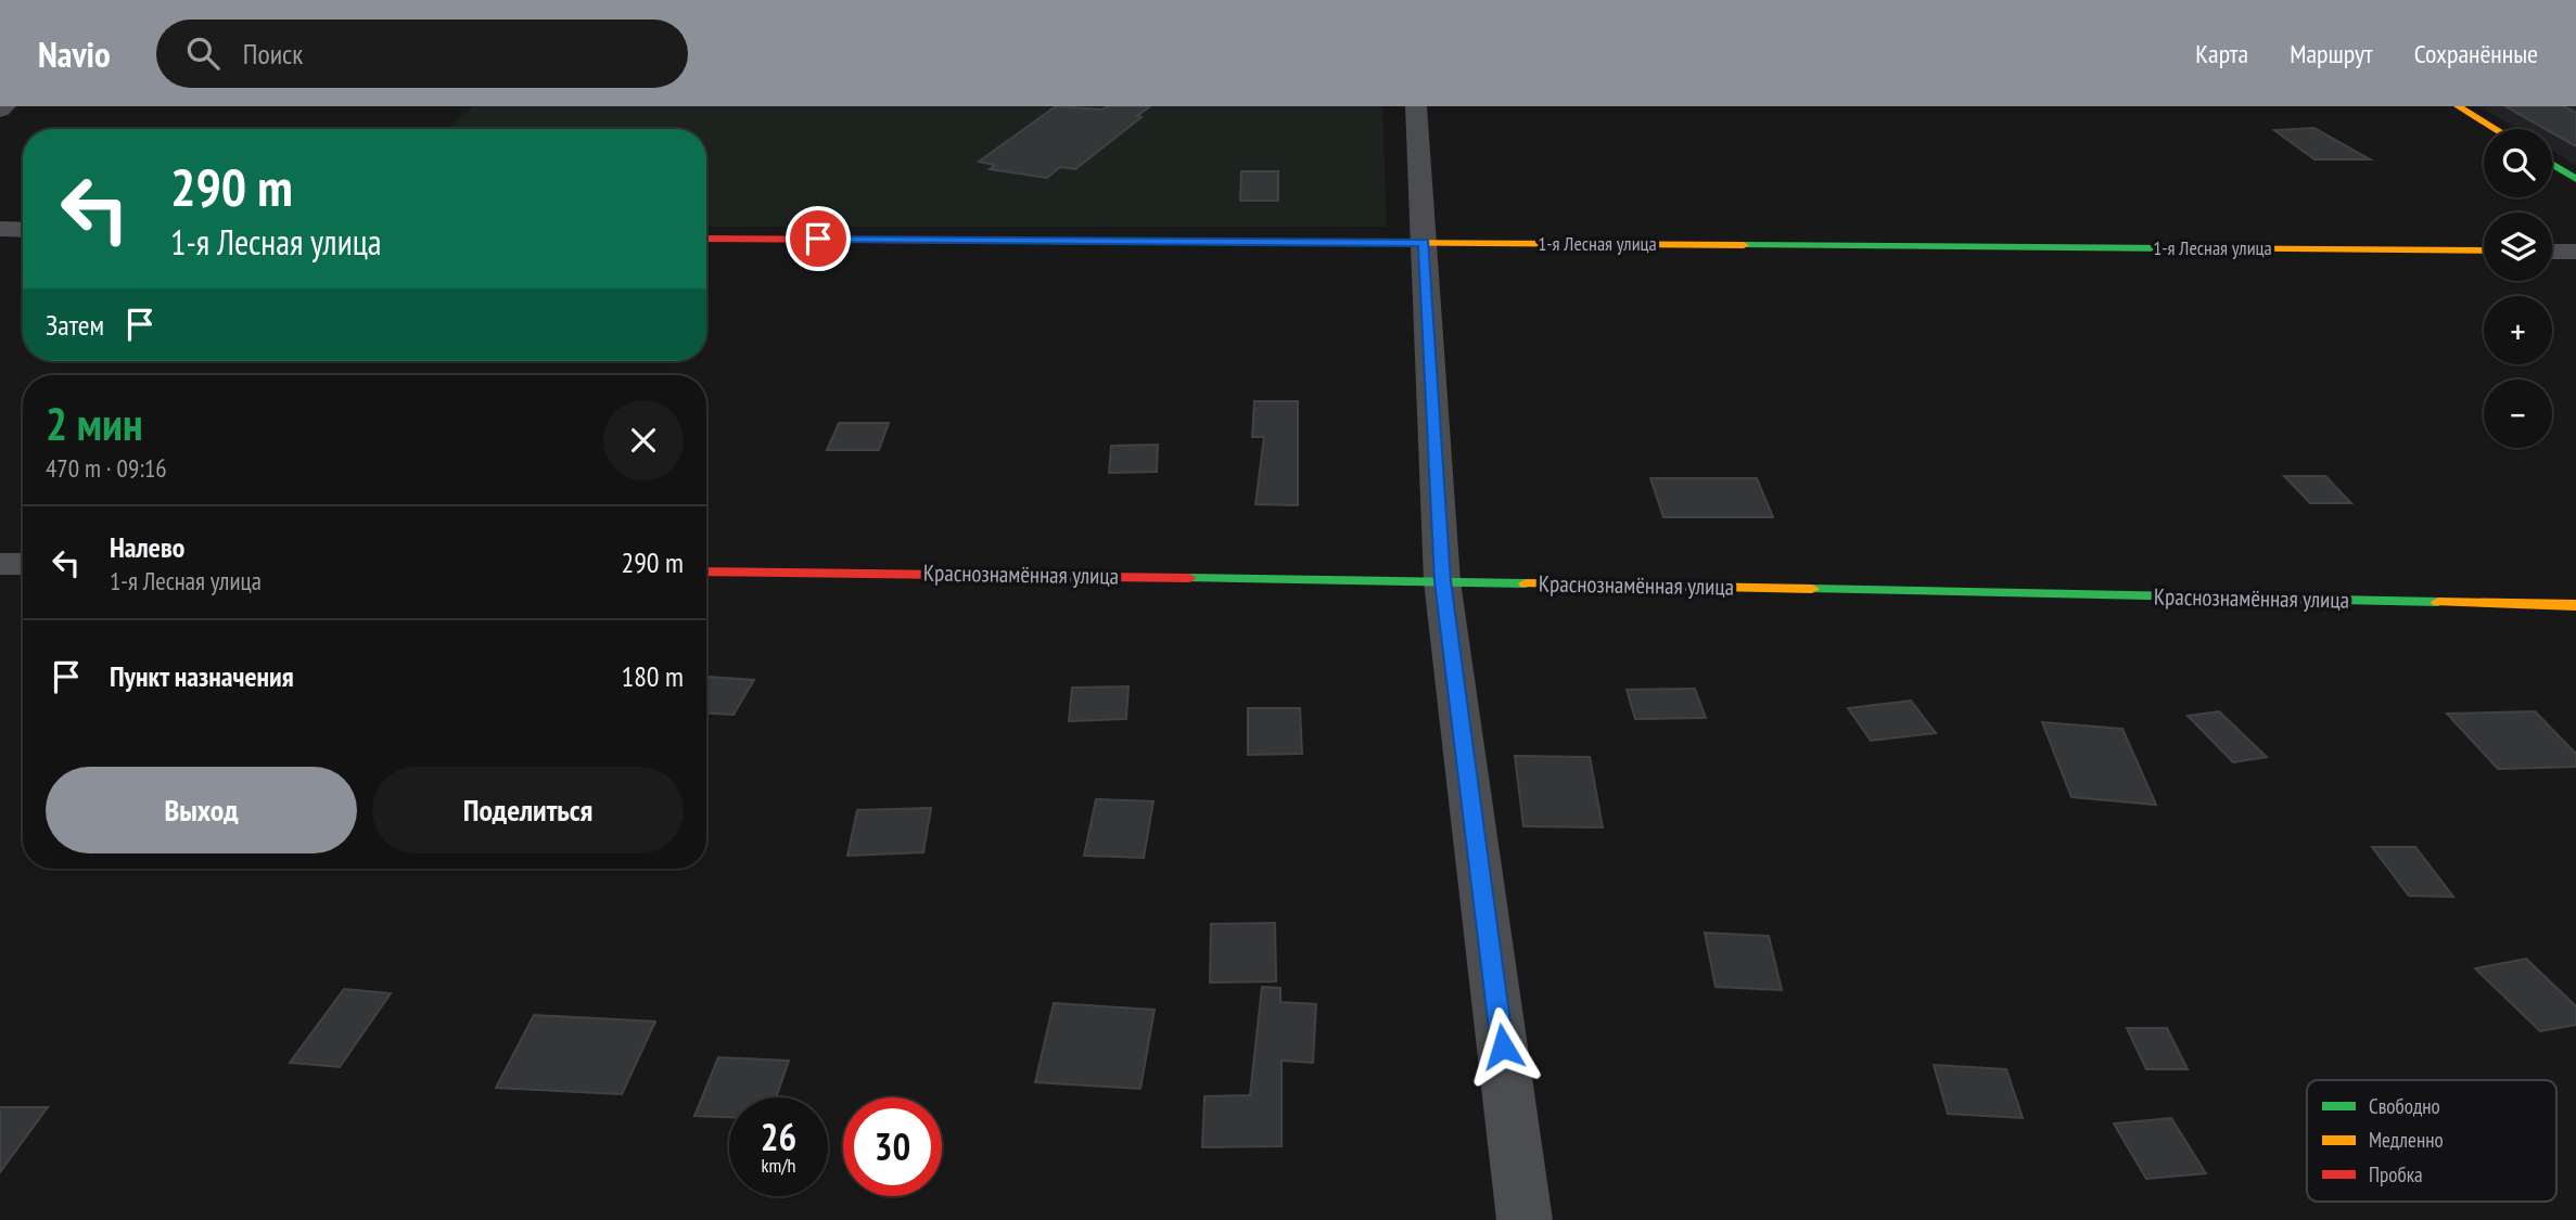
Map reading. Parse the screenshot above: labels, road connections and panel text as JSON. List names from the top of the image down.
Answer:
{
  "streets": {
    "street": ["1-я Лесная улица", "Краснознамённая улица"]
  },
  "legend": ["Свободно", "Медленно", "Пробка"],
  "page": {
    "header": "Navio",
    "search": "Поиск",
    "nav": ["Карта", "Маршрут", "Сохранённые"],
    "map_buttons": ["+", "−"],
    "turn": ["290 m", "1-я Лесная улица"],
    "then": "Затем",
    "heading": ["2 мин", "470 m · 09:16"],
    "list": [
      {
        "name": "Налево",
        "note": "1-я Лесная улица",
        "value": "290 m"
      },
      {
        "name": "Пункт назначения",
        "value": "180 m"
      }
    ],
    "buttons": ["Выход", "Поделиться"],
    "speed": "26 km/h",
    "limit": "30"
  }
}
